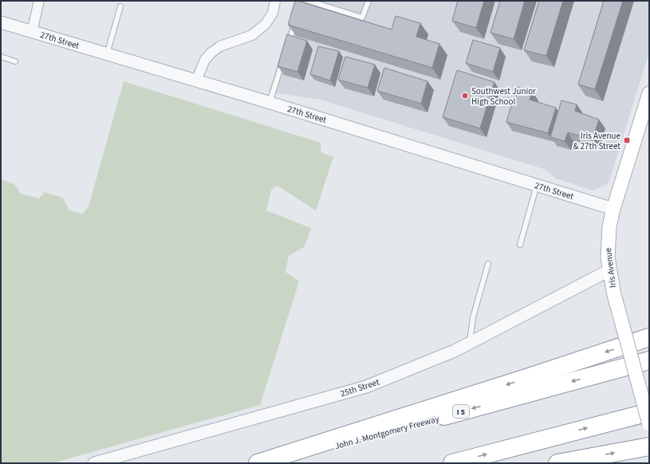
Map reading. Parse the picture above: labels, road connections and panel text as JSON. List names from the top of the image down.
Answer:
{
  "streets": {
    "highway": ["I 5", "John J. Montgomery Freeway"],
    "main road": ["Iris Avenue"],
    "street": ["27th Street", "25th Street"]
  },
  "crossings": [
    ["27th Street", "Iris Avenue"],
    ["Iris Avenue", "25th Street"]
  ],
  "places": {
    "other": ["Southwest Junior High School"],
    "transit": ["Iris Avenue & 27th Street"]
  }
}
